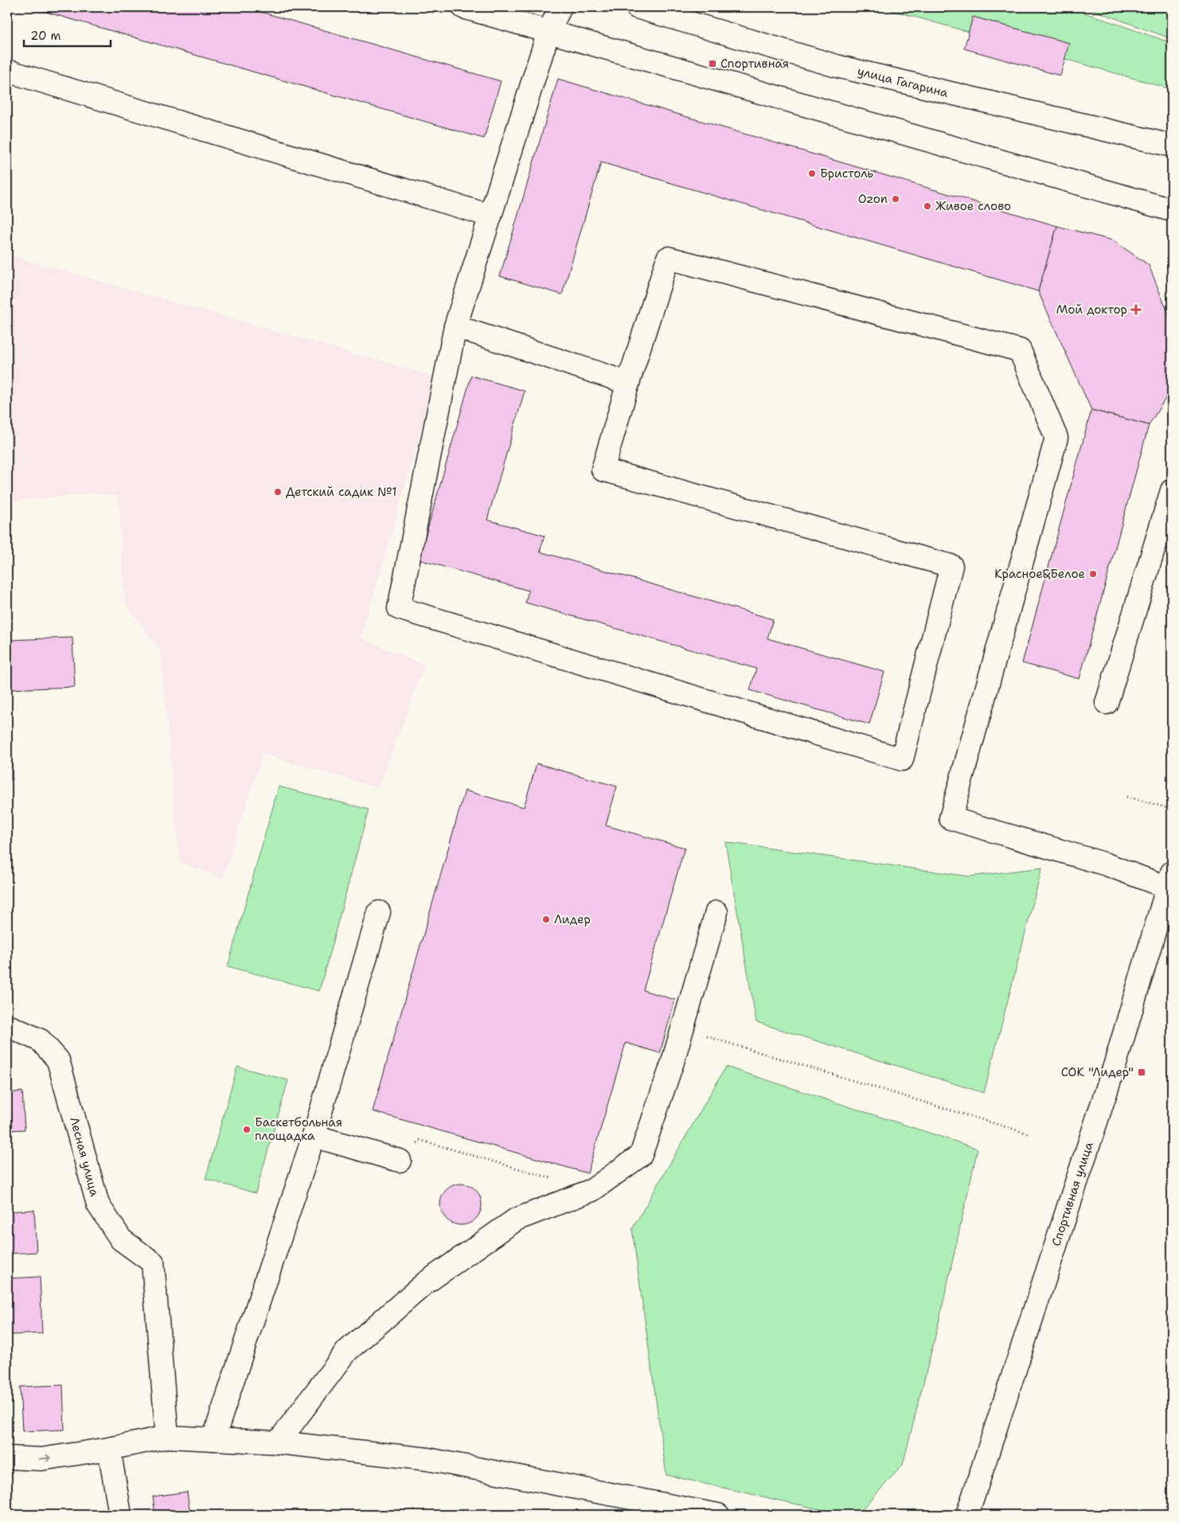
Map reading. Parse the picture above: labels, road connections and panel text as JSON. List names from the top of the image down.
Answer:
{
  "streets": {
    "street": ["улица Гагарина", "Лесная улица", "Спортивная улица"]
  },
  "places": {
    "transit": ["Спортивная", "СОК \"Лидер\""],
    "other": [
      "Бристоль",
      "Ozon",
      "Живое слово",
      "Детский садик №1",
      "Красное&Белое",
      "Лидер",
      "Баскетбольная площадка"
    ],
    "health": ["Мой доктор"]
  },
  "scale_bar": "20 m"
}
